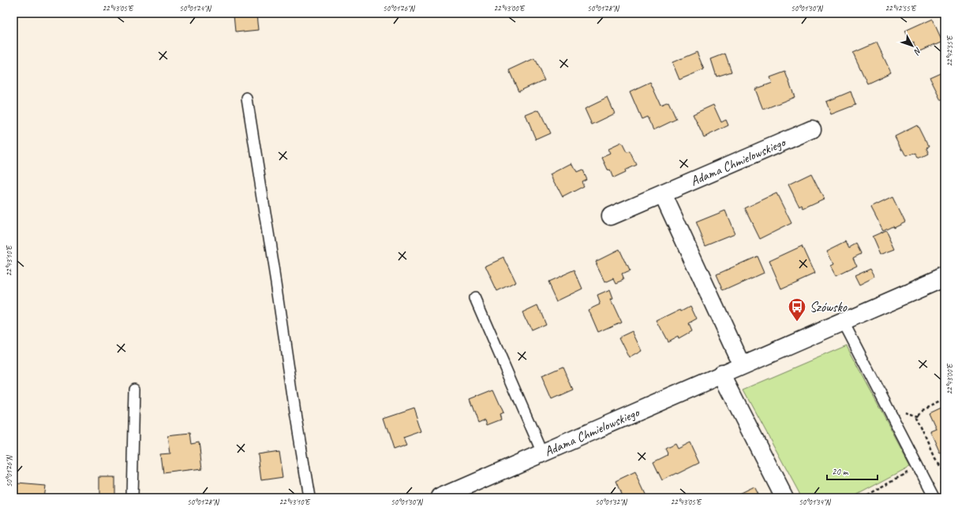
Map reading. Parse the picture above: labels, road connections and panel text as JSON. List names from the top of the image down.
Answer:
{
  "streets": {
    "street": ["Adama Chmielowskiego"]
  },
  "places": {
    "bus stop": ["Szówsko"]
  },
  "scale_bar": "20 m",
  "north": "bottom right",
  "coordinates": [
    "22°43'05\"E",
    "50°01'24\"N",
    "50°01'26\"N",
    "22°43'00\"E",
    "50°01'28\"N",
    "50°01'30\"N",
    "22°42'55\"E",
    "22°43'10\"E",
    "50°01'32\"N",
    "50°01'34\"N"
  ]
}
